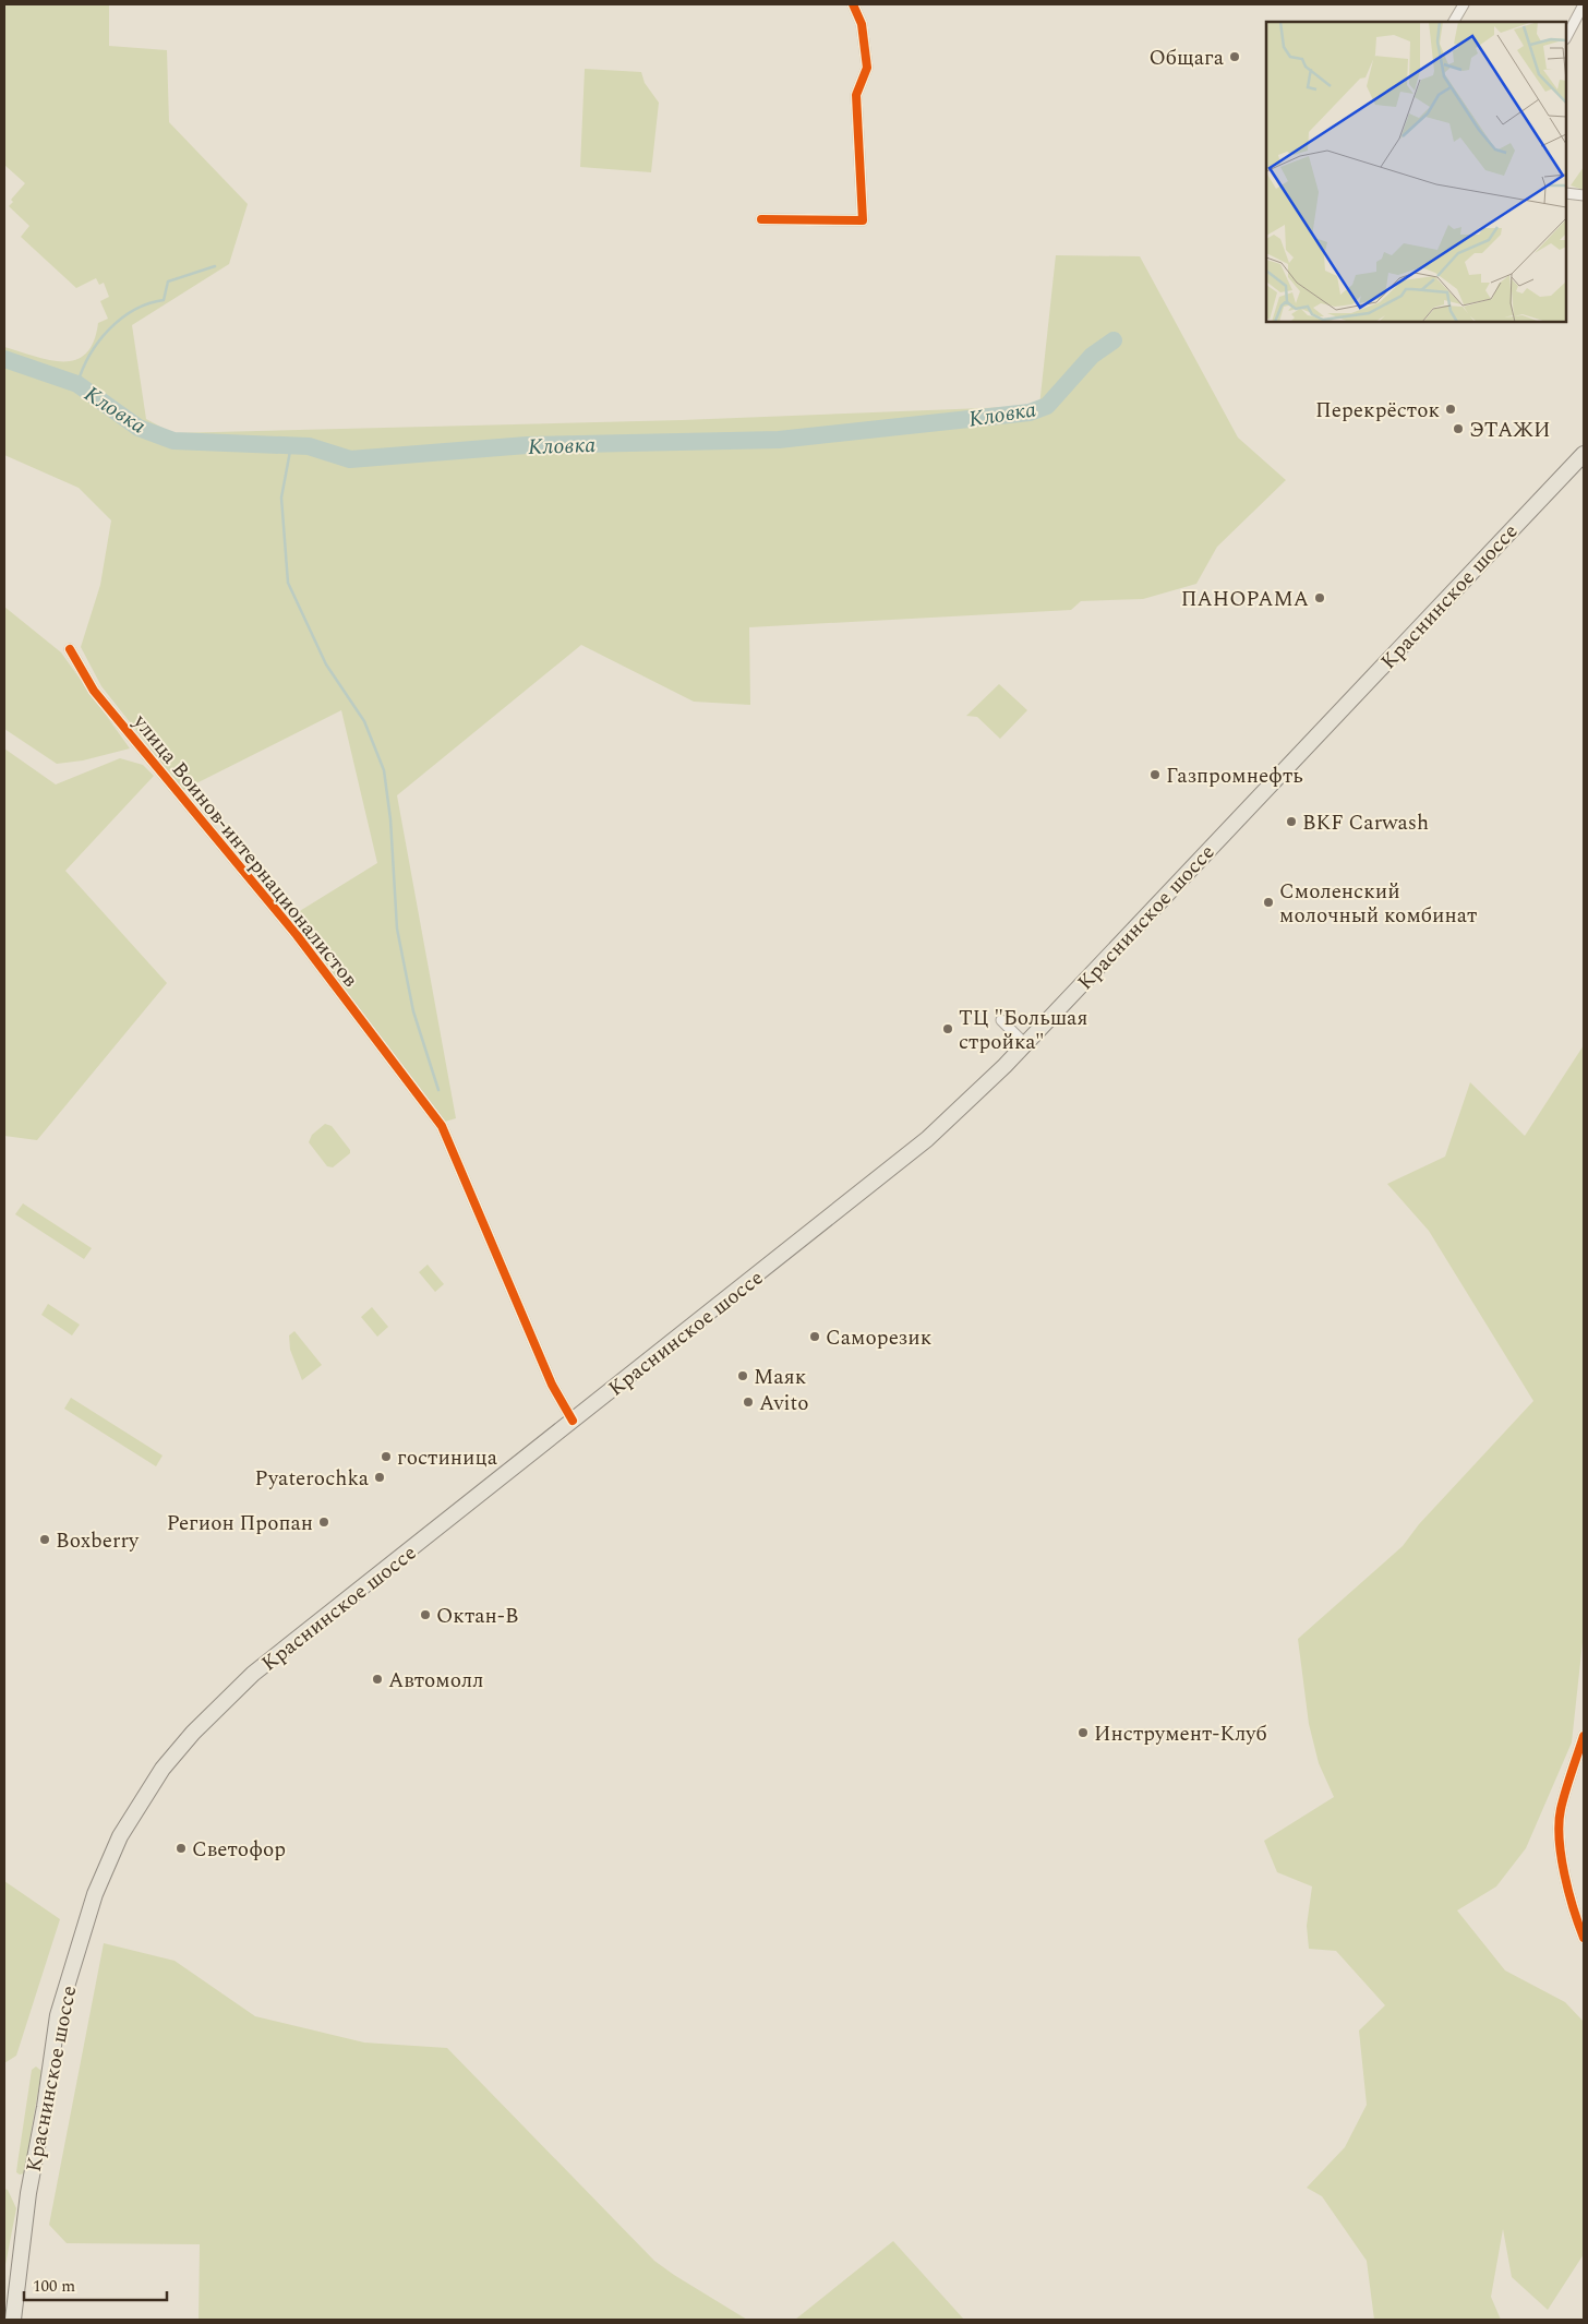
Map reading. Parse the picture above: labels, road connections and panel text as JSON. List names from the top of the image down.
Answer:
{
  "streets": {
    "main road": ["Краснинское шоссе"],
    "street": ["улица Воинов-интернационалистов"]
  },
  "crossings": [
    ["Краснинское шоссе", "улица Воинов-интернационалистов"]
  ],
  "water": ["Кловка"],
  "places": [
    "Общага",
    "Перекрёсток",
    "ЭТАЖИ",
    "ПАНОРАМА",
    "Газпромнефть",
    "BKF Carwash",
    "Смоленский молочный комбинат",
    "ТЦ \"Большая стройка\"",
    "Саморезик",
    "Маяк",
    "Avito",
    "гостиница",
    "Pyaterochka",
    "Регион Пропан",
    "Boxberry",
    "Октан-В",
    "Автомолл",
    "Инструмент-Клуб",
    "Светофор"
  ],
  "scale_bar": "100 m"
}
